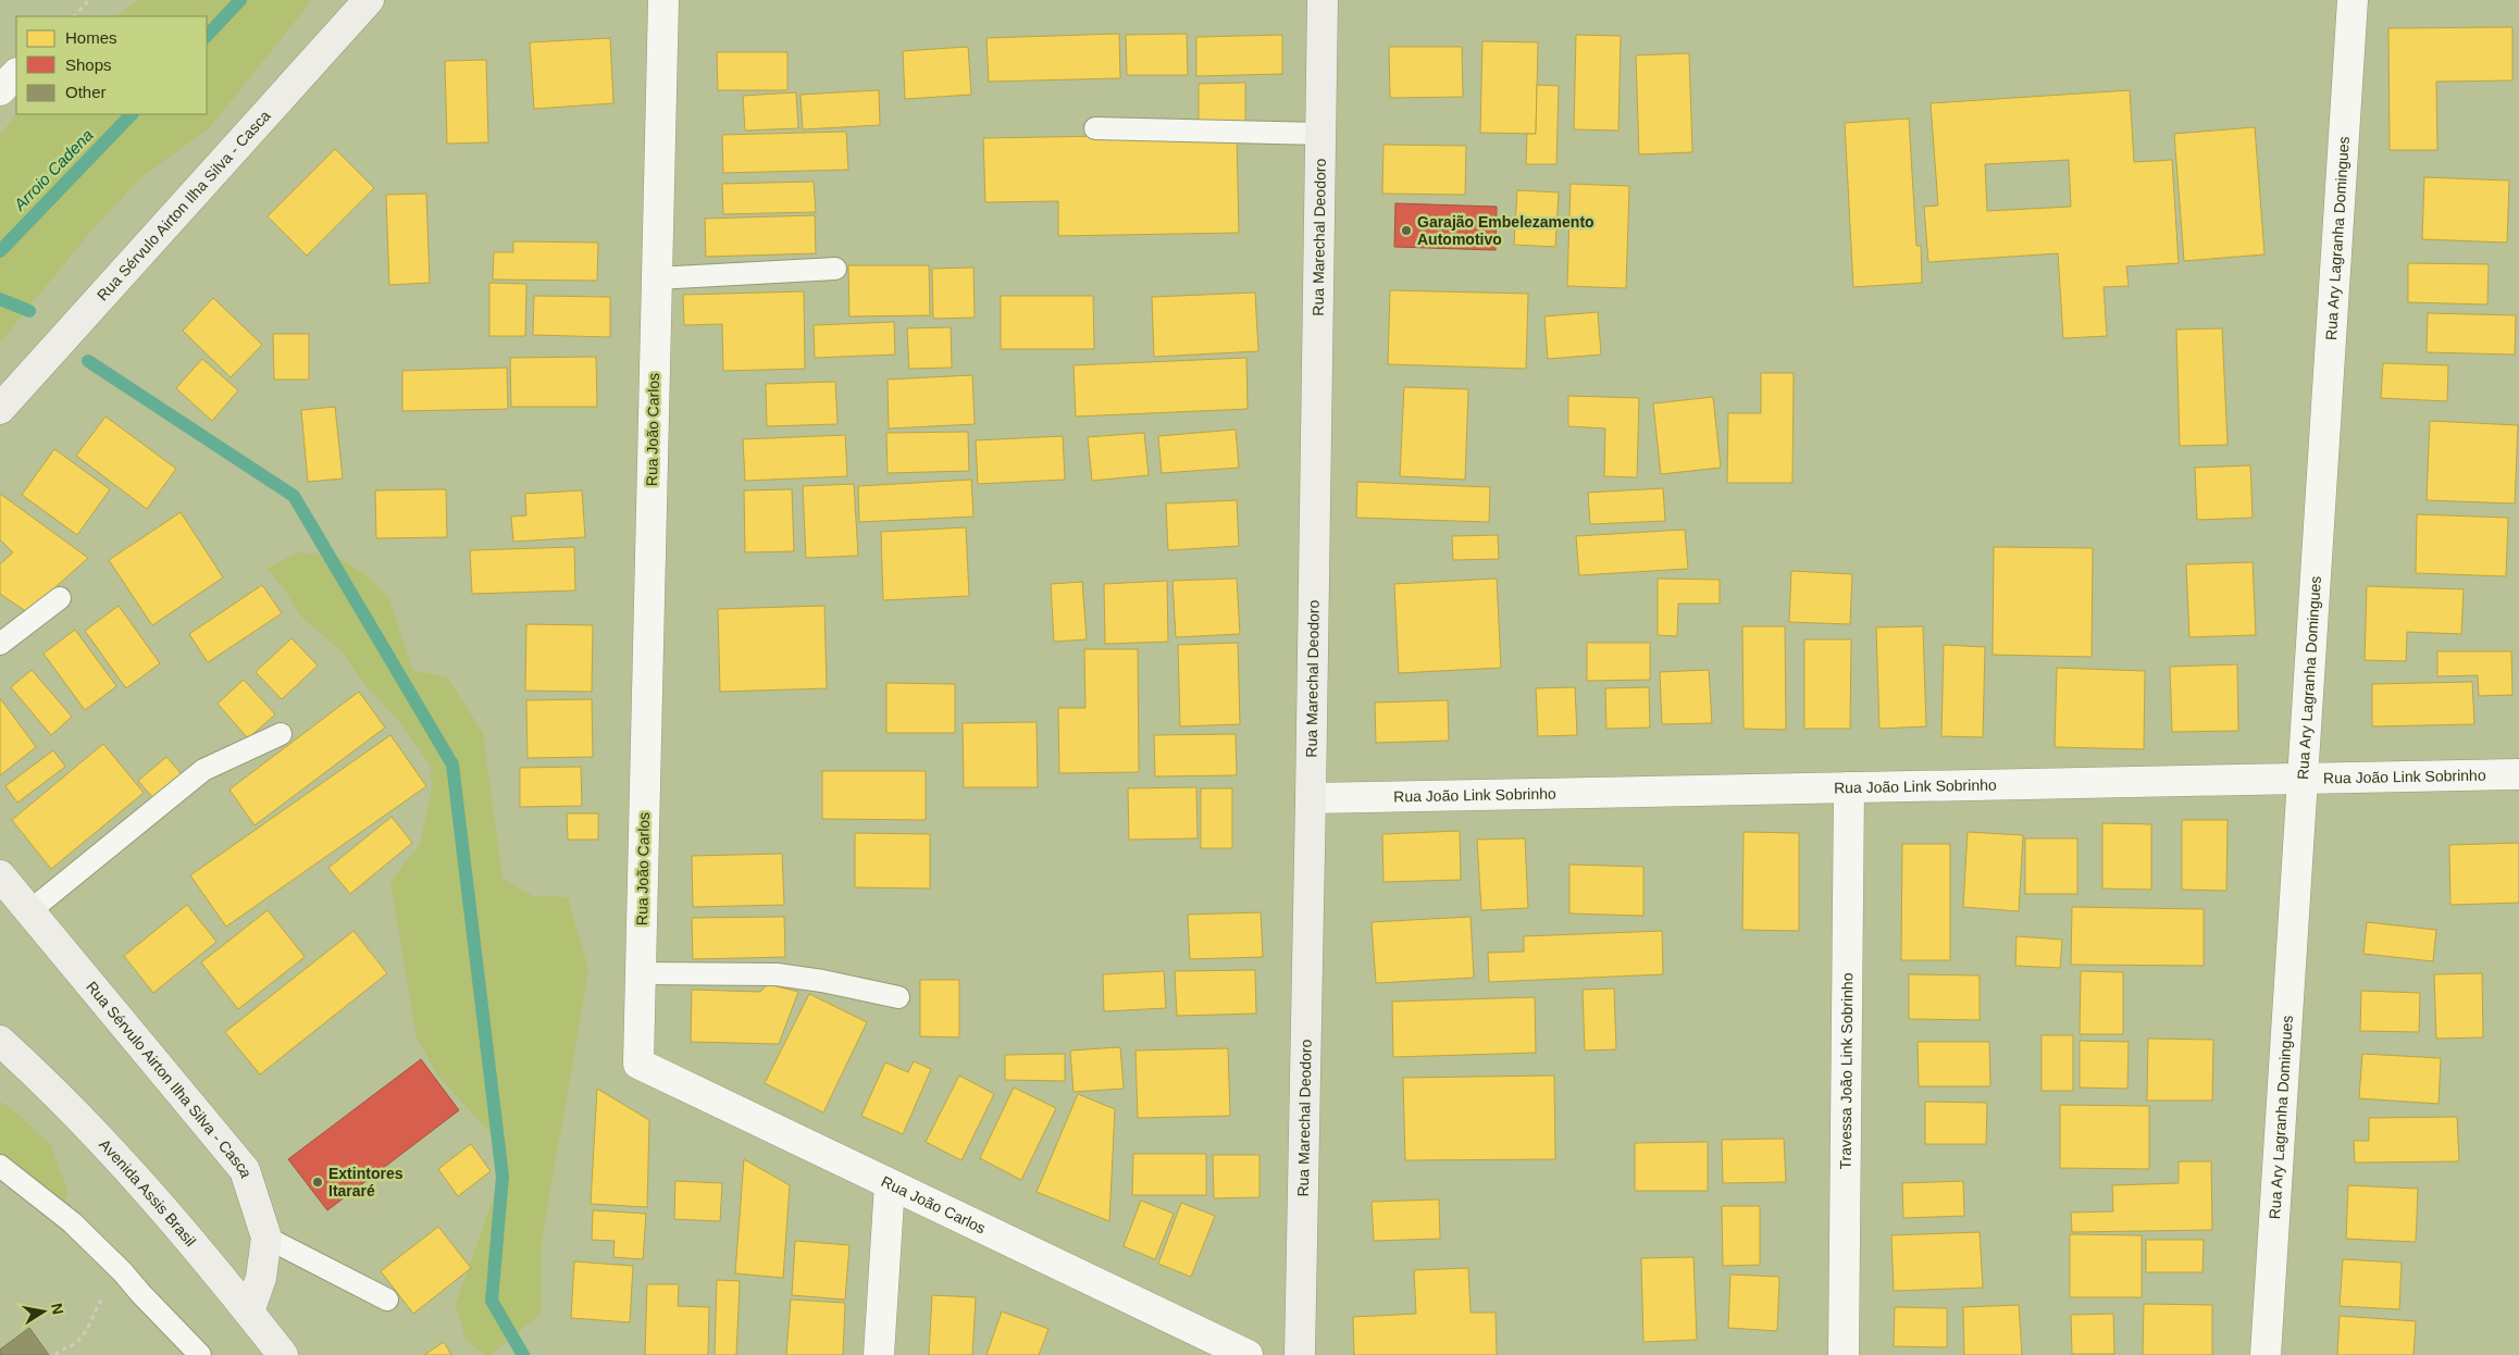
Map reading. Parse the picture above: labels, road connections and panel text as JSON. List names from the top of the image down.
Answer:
{
  "streets": {
    "street": [
      "Rua Sérvulo Airton Ilha Silva - Casca",
      "Rua Marechal Deodoro",
      "Rua Ary Lagranha Domingues",
      "Rua João Carlos",
      "Rua João Link Sobrinho",
      "Travessa João Link Sobrinho",
      "Avenida Assis Brasil"
    ]
  },
  "crossings": [
    ["Rua Sérvulo Airton Ilha Silva - Casca", "Avenida Assis Brasil"],
    ["Rua Marechal Deodoro", "Rua João Link Sobrinho"],
    ["Rua Ary Lagranha Domingues", "Rua João Link Sobrinho"],
    ["Rua João Link Sobrinho", "Travessa João Link Sobrinho"]
  ],
  "water": ["Arroio Cadena"],
  "places": ["Garajão Embelezamento Automotivo", "Extintores Itararé"],
  "legend": ["Homes", "Shops", "Other"],
  "north": "right"
}
